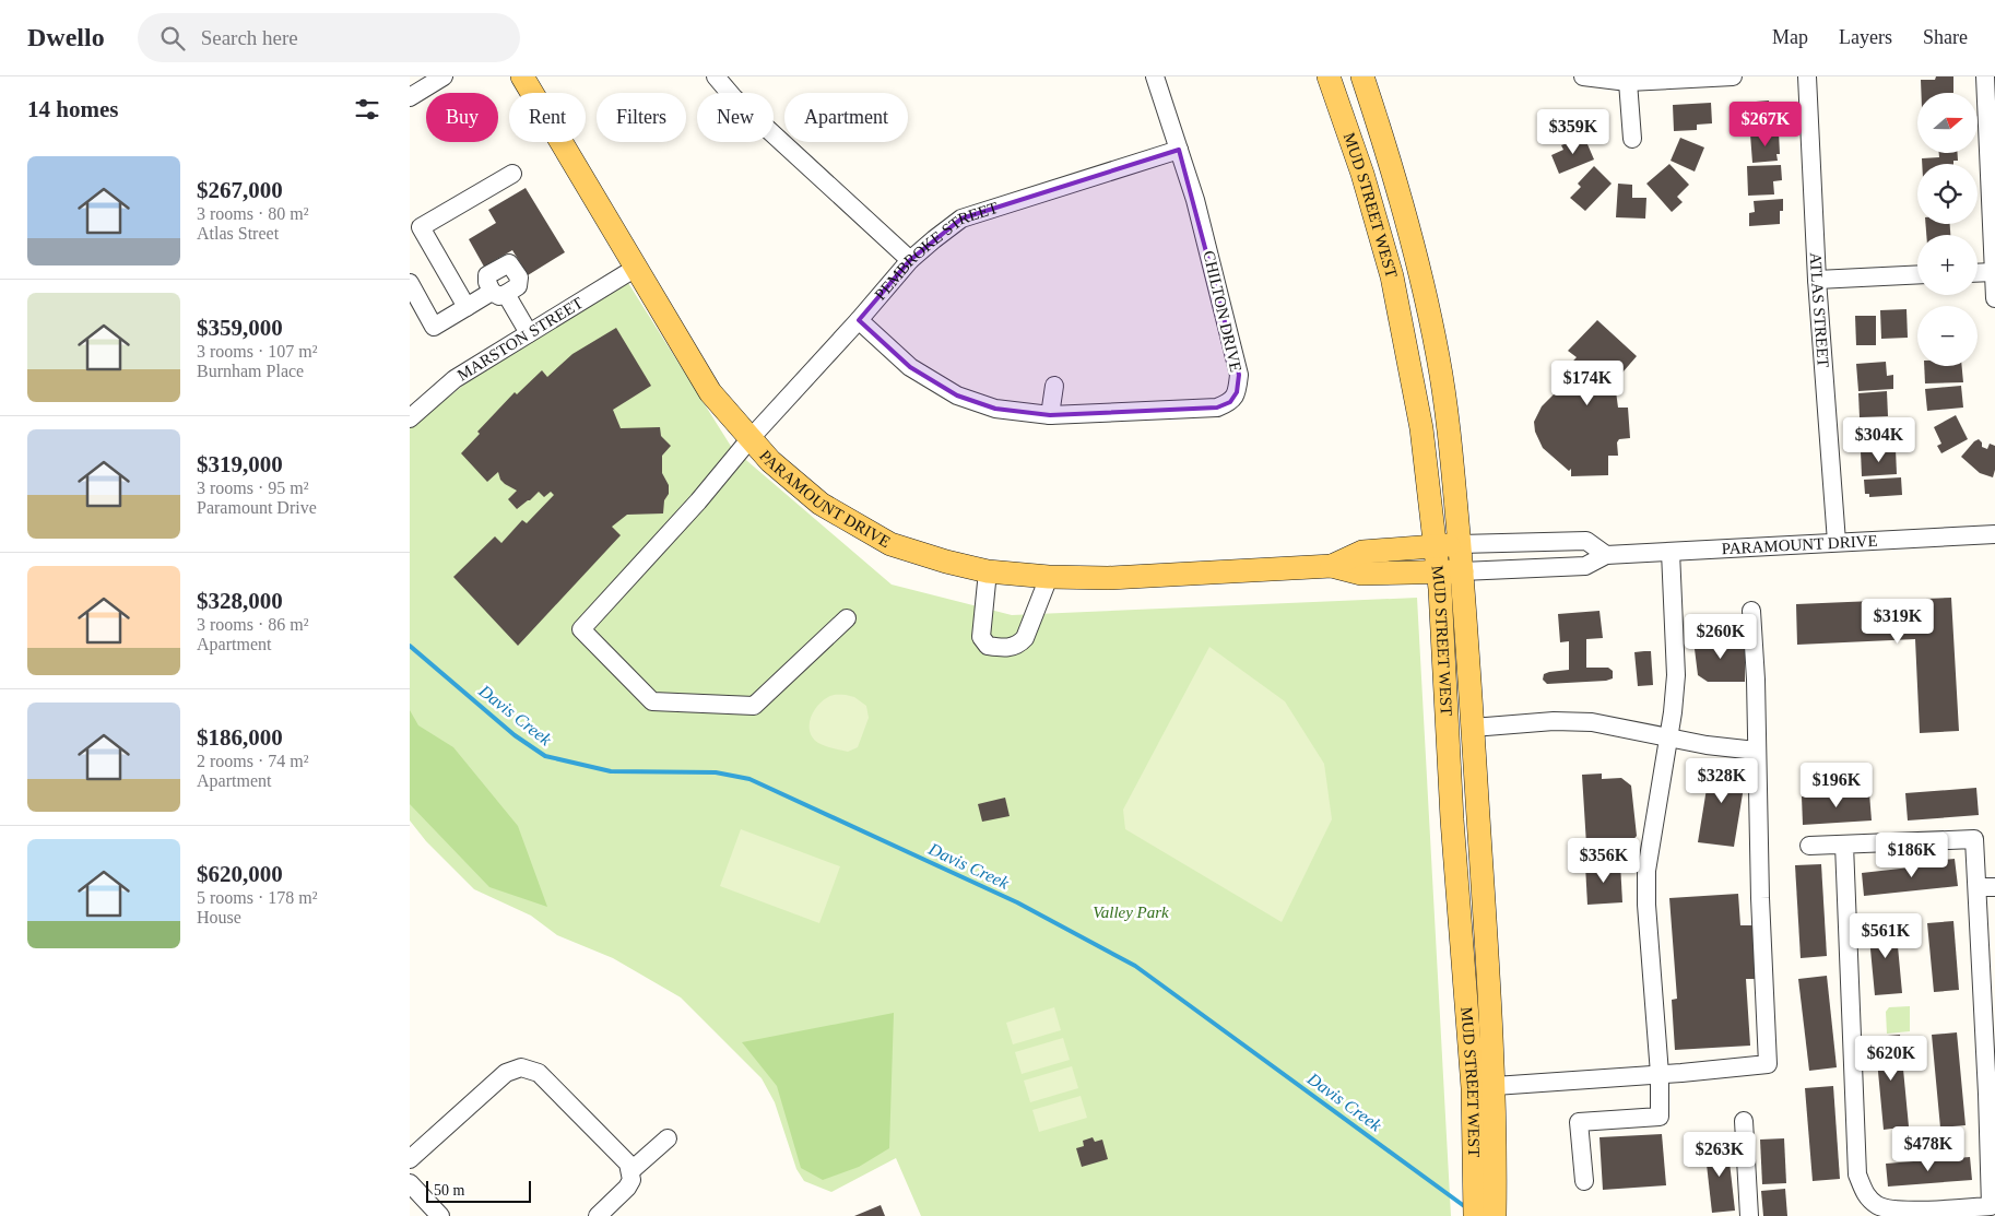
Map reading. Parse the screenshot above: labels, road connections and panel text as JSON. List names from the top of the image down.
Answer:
{
  "streets": {
    "main road": ["MUD STREET WEST", "PARAMOUNT DRIVE"],
    "street": [
      "PEMBROKE STREET",
      "ATLAS STREET",
      "CHILTON DRIVE",
      "MARSTON STREET"
    ]
  },
  "crossings": [
    ["MUD STREET WEST", "PARAMOUNT DRIVE"],
    ["PEMBROKE STREET", "CHILTON DRIVE"],
    ["PEMBROKE STREET", "PARAMOUNT DRIVE"],
    ["ATLAS STREET", "PARAMOUNT DRIVE"],
    ["MARSTON STREET", "PARAMOUNT DRIVE"]
  ],
  "water": ["Davis Creek"],
  "parks": ["Valley Park"],
  "scale_bar": "50 m",
  "north": "right",
  "page": {
    "header": "Dwello",
    "search": "Search here",
    "nav": ["Map", "Layers", "Share"],
    "heading": "14 homes",
    "map_buttons": ["+", "−"],
    "chip": [
      "Buy",
      "Rent",
      "Filters",
      "New",
      "Apartment"
    ],
    "price": [
      "$267K",
      "$359K",
      "$174K",
      "$304K",
      "$319K",
      "$260K",
      "$328K",
      "$196K",
      "$186K",
      "$356K",
      "$561K",
      "$620K",
      "$478K",
      "$263K"
    ],
    "list": [
      {
        "name": "$267,000",
        "note": "3 rooms · 80 m² · Atlas Street"
      },
      {
        "name": "$359,000",
        "note": "3 rooms · 107 m² · Burnham Place"
      },
      {
        "name": "$319,000",
        "note": "3 rooms · 95 m² · Paramount Drive"
      },
      {
        "name": "$328,000",
        "note": "3 rooms · 86 m² · Apartment"
      },
      {
        "name": "$186,000",
        "note": "2 rooms · 74 m² · Apartment"
      },
      {
        "name": "$620,000",
        "note": "5 rooms · 178 m² · House"
      }
    ],
    "scale": "50 m"
  }
}
